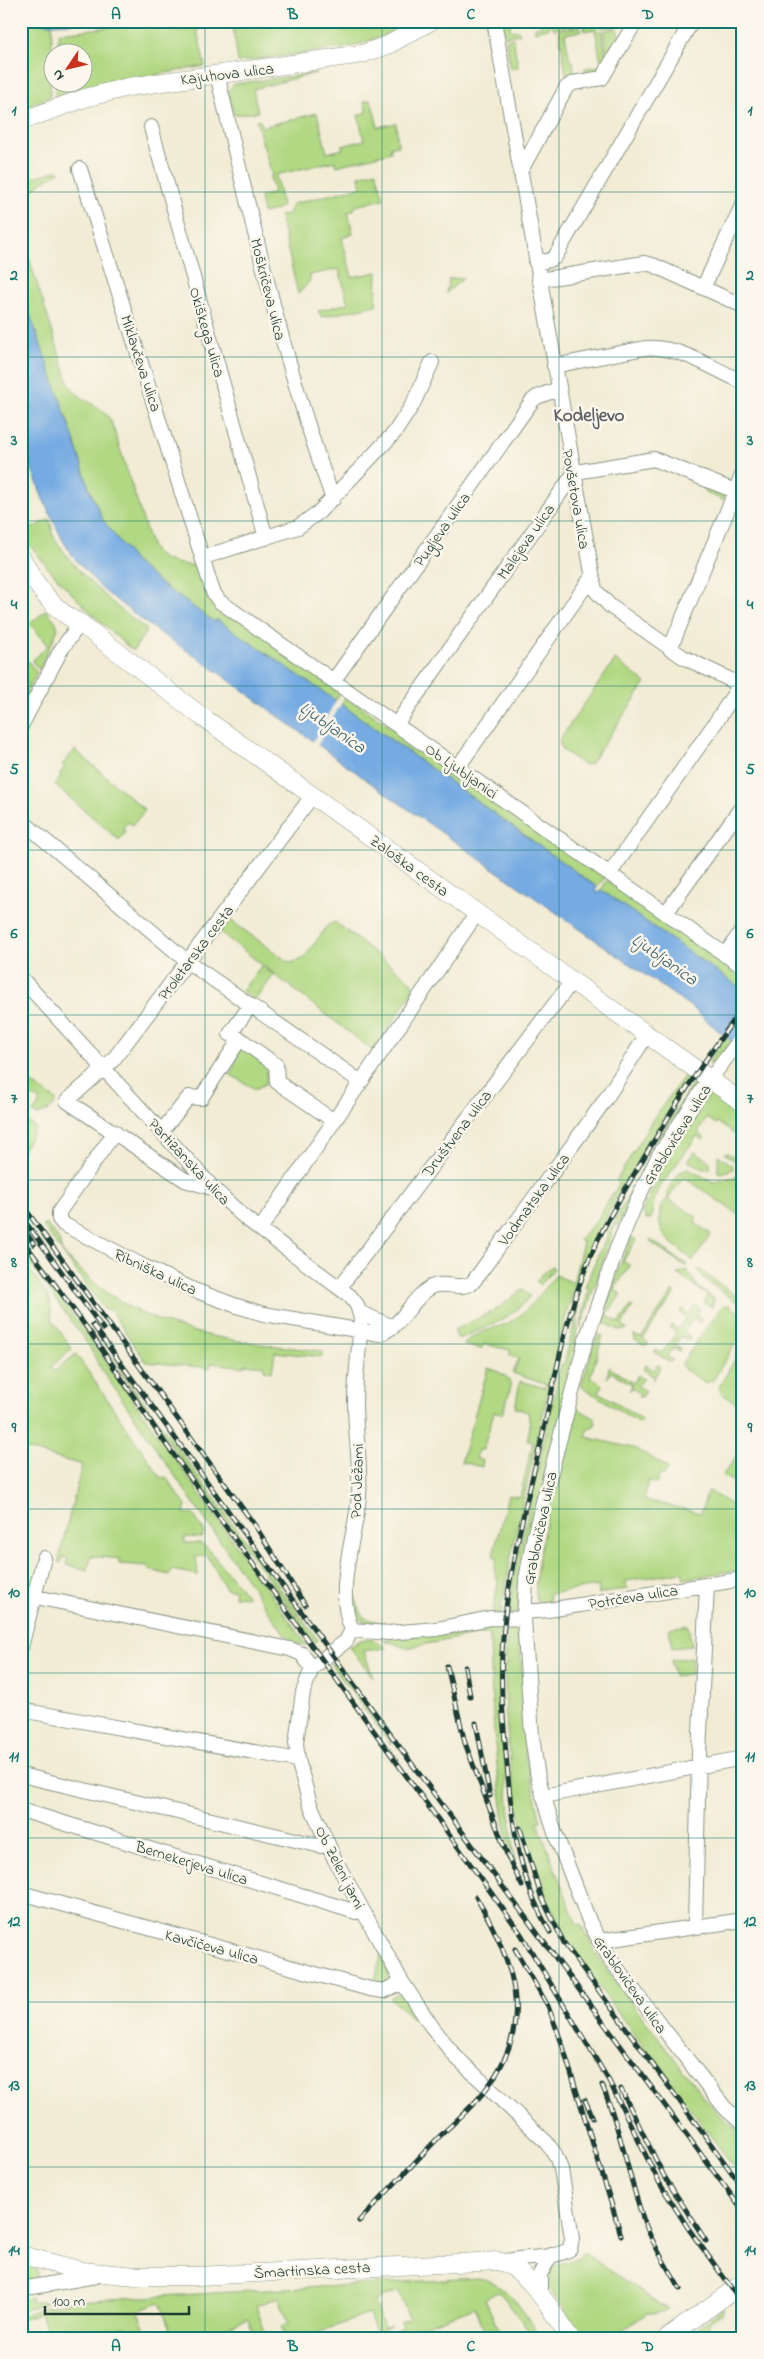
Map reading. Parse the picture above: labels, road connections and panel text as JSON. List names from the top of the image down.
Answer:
{
  "streets": {
    "main road": ["Kajuhova ulica", "Zaloška cesta", "Šmartinska cesta"],
    "street": [
      "Moškričeva ulica",
      "Okiškega ulica",
      "Miklavčeva ulica",
      "Povšetova ulica",
      "Pugljeva ulica",
      "Malejeva ulica",
      "Ob Ljubljanici",
      "Proletarska cesta",
      "Društvena ulica",
      "Grablovičeva ulica",
      "Partizanska ulica",
      "Vodmatska ulica",
      "Ribniška ulica",
      "Pod Ježami",
      "Potrčeva ulica",
      "Bernekerjeva ulica",
      "Ob Zeleni jami",
      "Kavčičeva ulica"
    ]
  },
  "crossings": [
    ["Kajuhova ulica", "Moškričeva ulica"],
    ["Miklavčeva ulica", "Ob Ljubljanici"],
    ["Povšetova ulica", "Pugljeva ulica"],
    ["Povšetova ulica", "Malejeva ulica"],
    ["Pugljeva ulica", "Ob Ljubljanici"],
    ["Malejeva ulica", "Ob Ljubljanici"],
    ["Zaloška cesta", "Proletarska cesta"],
    ["Zaloška cesta", "Društvena ulica"],
    ["Zaloška cesta", "Grablovičeva ulica"],
    ["Zaloška cesta", "Vodmatska ulica"],
    ["Proletarska cesta", "Partizanska ulica"],
    ["Proletarska cesta", "Ribniška ulica"],
    ["Društvena ulica", "Partizanska ulica"],
    ["Grablovičeva ulica", "Potrčeva ulica"],
    ["Ribniška ulica", "Pod Ježami"],
    ["Pod Ježami", "Potrčeva ulica"],
    ["Bernekerjeva ulica", "Ob Zeleni jami"],
    ["Ob Zeleni jami", "Kavčičeva ulica"]
  ],
  "districts": ["Kodeljevo"],
  "water": ["Ljubljanica"],
  "scale_bar": "100 m",
  "north": "bottom left",
  "grid": {
    "columns": [
      "A",
      "B",
      "C",
      "D"
    ],
    "rows": [
      "1",
      "2",
      "3",
      "4",
      "5",
      "6",
      "7",
      "8",
      "9",
      "10",
      "11",
      "12",
      "13",
      "14"
    ]
  }
}
